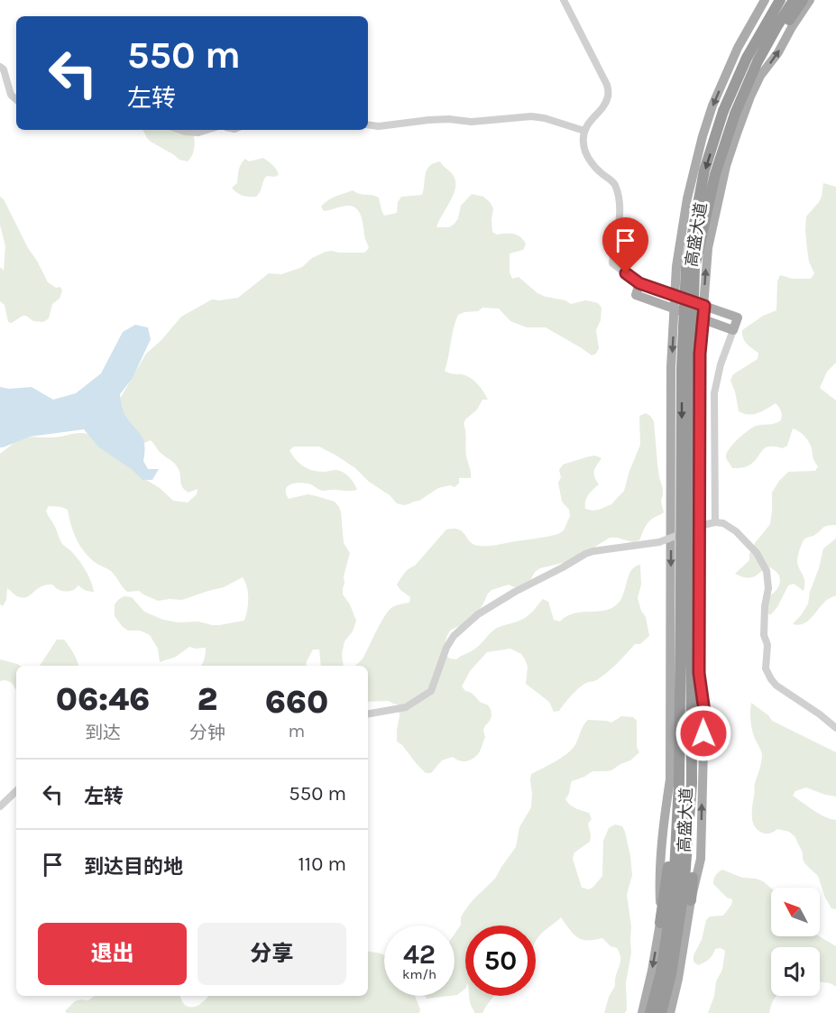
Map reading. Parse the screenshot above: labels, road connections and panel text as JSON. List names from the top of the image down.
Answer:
{
  "streets": {
    "highway": ["高盛大道"]
  },
  "north": "top left",
  "page": {
    "turn": ["550 m", "左转"],
    "eta": [
      "06:46",
      "到达",
      "2",
      "分钟",
      "660",
      "m"
    ],
    "list": [
      {
        "name": "左转",
        "value": "550 m"
      },
      {
        "name": "到达目的地",
        "value": "110 m"
      }
    ],
    "buttons": ["退出", "分享"],
    "speed": "42 km/h",
    "limit": "50"
  }
}
